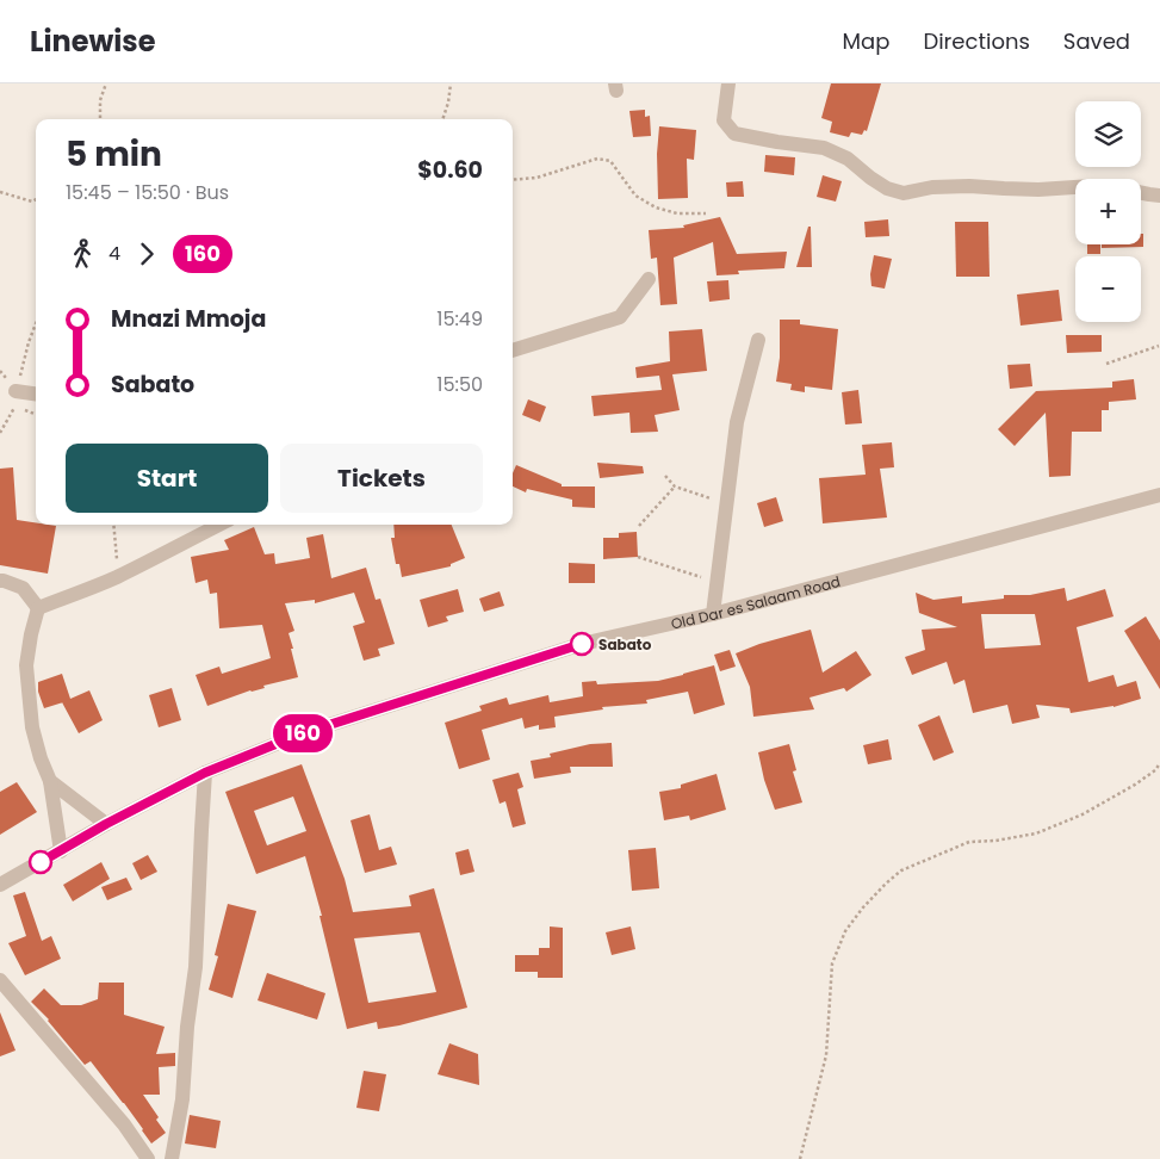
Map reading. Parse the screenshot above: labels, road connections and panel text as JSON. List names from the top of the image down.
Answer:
{
  "streets": {
    "street": ["Old Dar es Salaam Road"]
  },
  "places": ["Sabato"],
  "lines": ["bus line 160"],
  "page": {
    "header": "Linewise",
    "nav": ["Map", "Directions", "Saved"],
    "on_map": "160",
    "map_buttons": ["+", "−"],
    "heading": ["5 min", "15:45 – 15:50 · Bus", "$0.60"],
    "legs": ["4", "160"],
    "list": [
      {
        "name": "Mnazi Mmoja",
        "value": "15:49"
      },
      {
        "name": "Sabato",
        "value": "15:50"
      }
    ],
    "buttons": ["Start", "Tickets"]
  }
}
